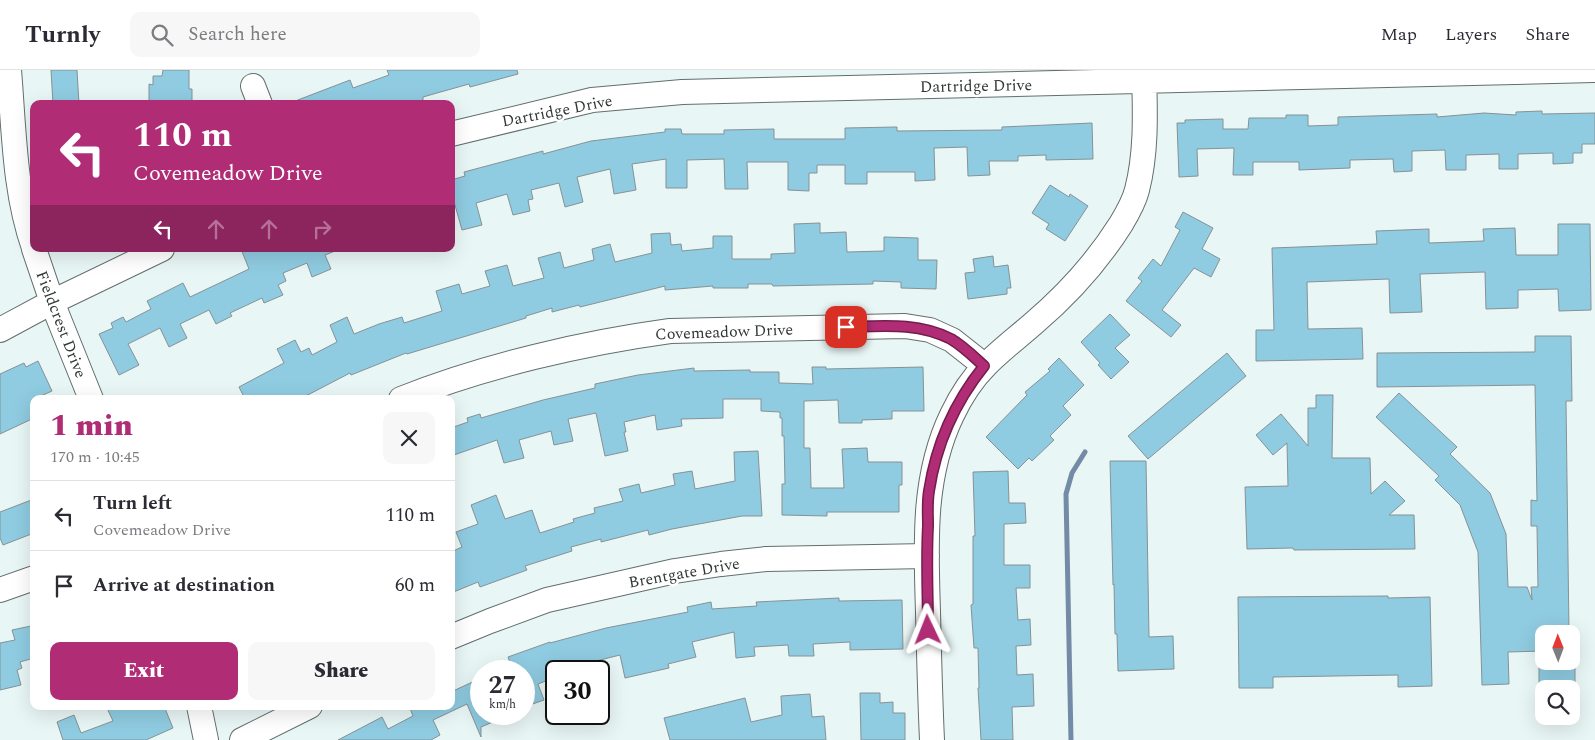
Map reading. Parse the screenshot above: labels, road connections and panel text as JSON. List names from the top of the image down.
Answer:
{
  "streets": {
    "street": [
      "Dartridge Drive",
      "Fieldcrest Drive",
      "Covemeadow Drive",
      "Brentgate Drive"
    ]
  },
  "north": "top",
  "page": {
    "header": "Turnly",
    "search": "Search here",
    "nav": ["Map", "Layers", "Share"],
    "turn": ["110 m", "Covemeadow Drive"],
    "heading": ["1 min", "170 m · 10:45"],
    "list": [
      {
        "name": "Turn left",
        "note": "Covemeadow Drive",
        "value": "110 m"
      },
      {
        "name": "Arrive at destination",
        "value": "60 m"
      }
    ],
    "buttons": ["Exit", "Share"],
    "speed": "27 km/h",
    "limit": "30"
  }
}
